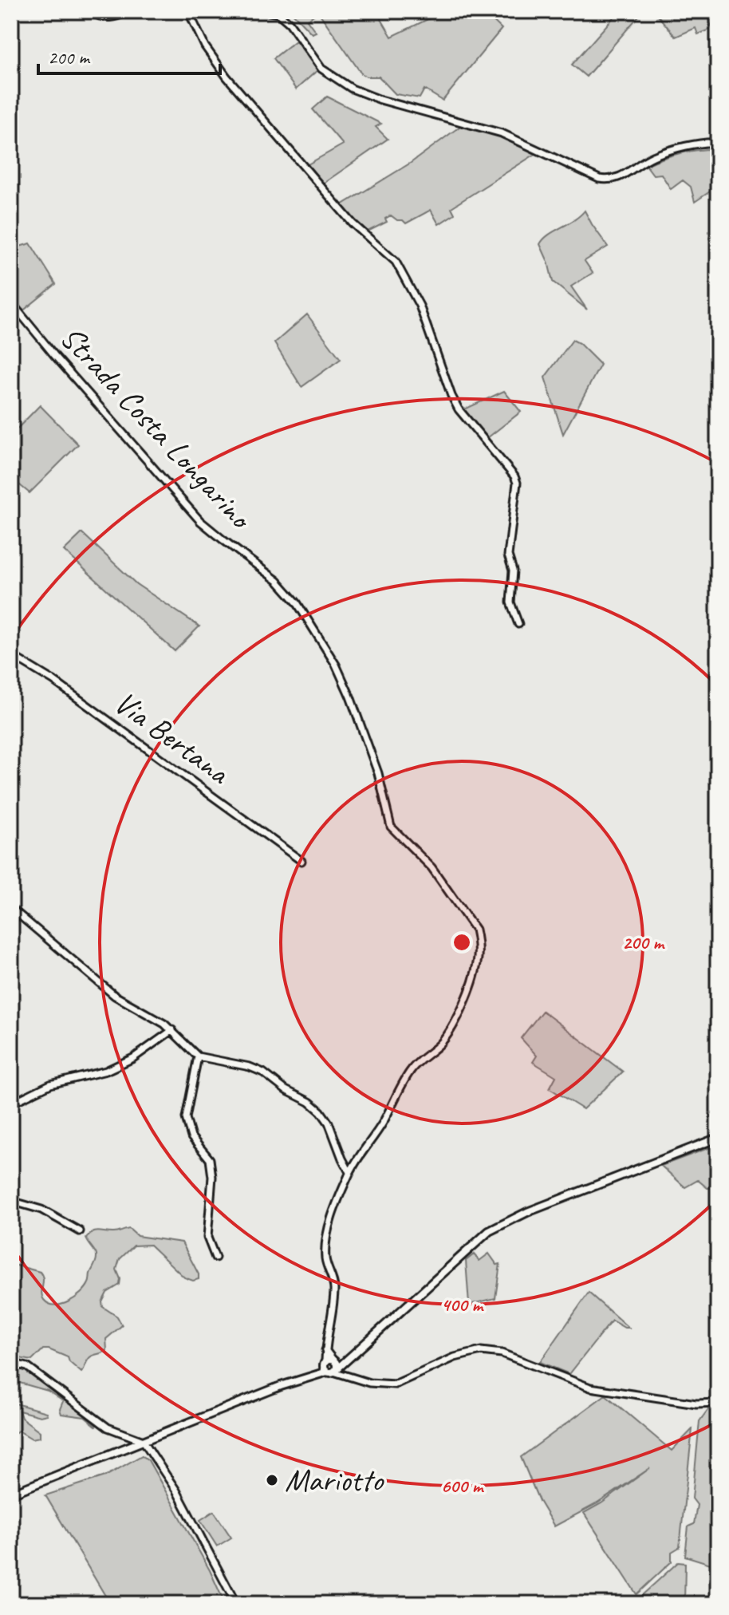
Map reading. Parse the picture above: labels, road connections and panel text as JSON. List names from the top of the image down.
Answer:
{
  "streets": {
    "street": ["Strada Costa Longarino", "Via Bertana"]
  },
  "places": ["Mariotto"],
  "scale_bar": "200 m",
  "rings": ["200 m", "400 m", "600 m"]
}
